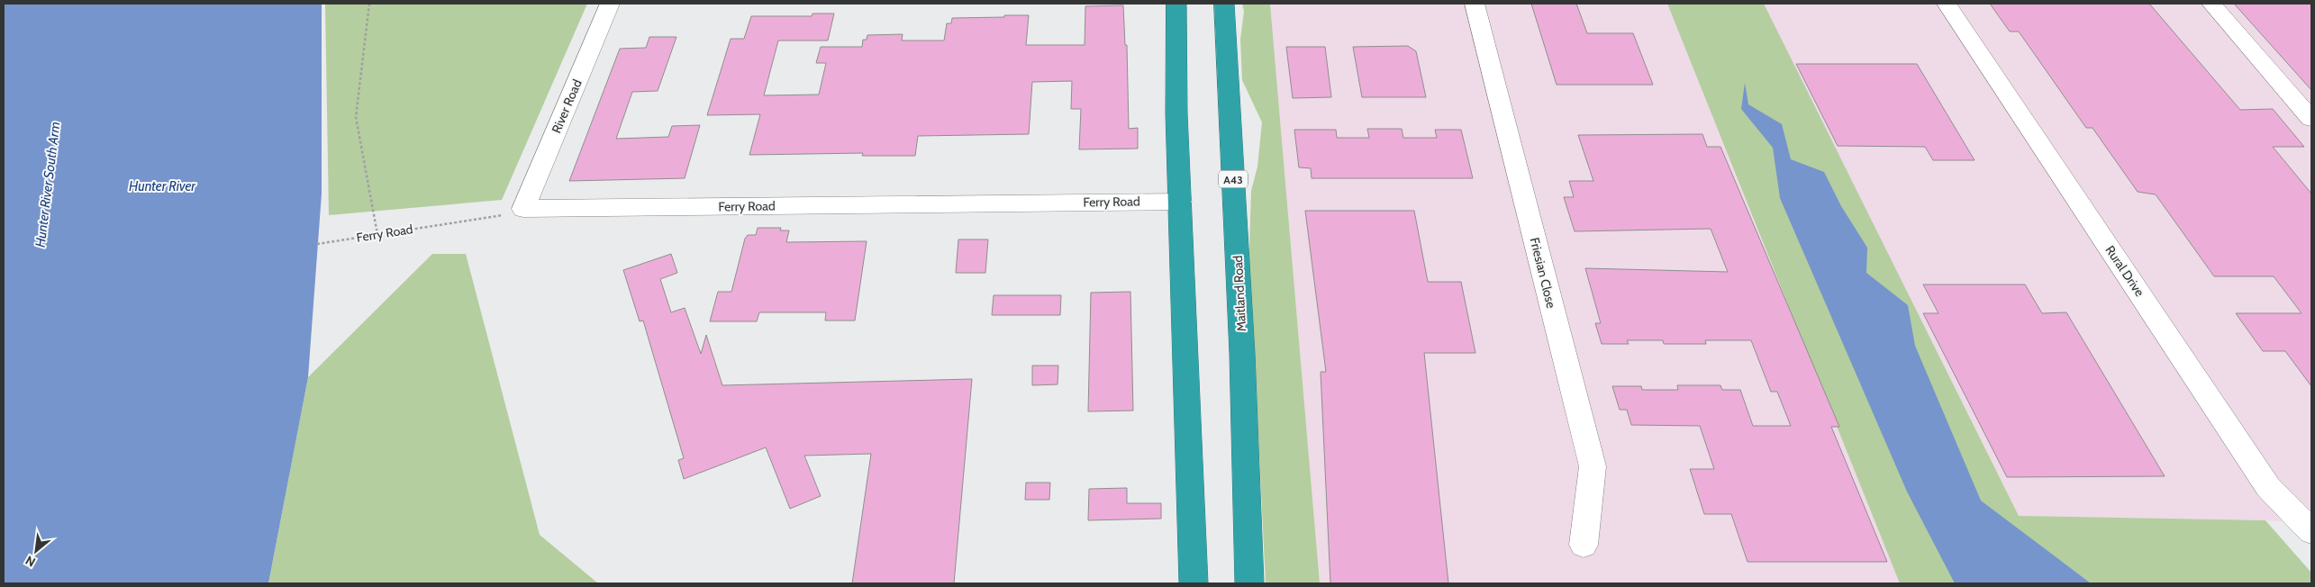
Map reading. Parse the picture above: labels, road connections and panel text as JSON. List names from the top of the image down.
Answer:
{
  "streets": {
    "highway": ["A43", "Maitland Road"],
    "street": [
      "River Road",
      "Ferry Road",
      "Rural Drive",
      "Friesian Close"
    ]
  },
  "crossings": [
    ["River Road", "Ferry Road"]
  ],
  "water": ["Hunter River South Arm", "Hunter River"],
  "north": "bottom left"
}
